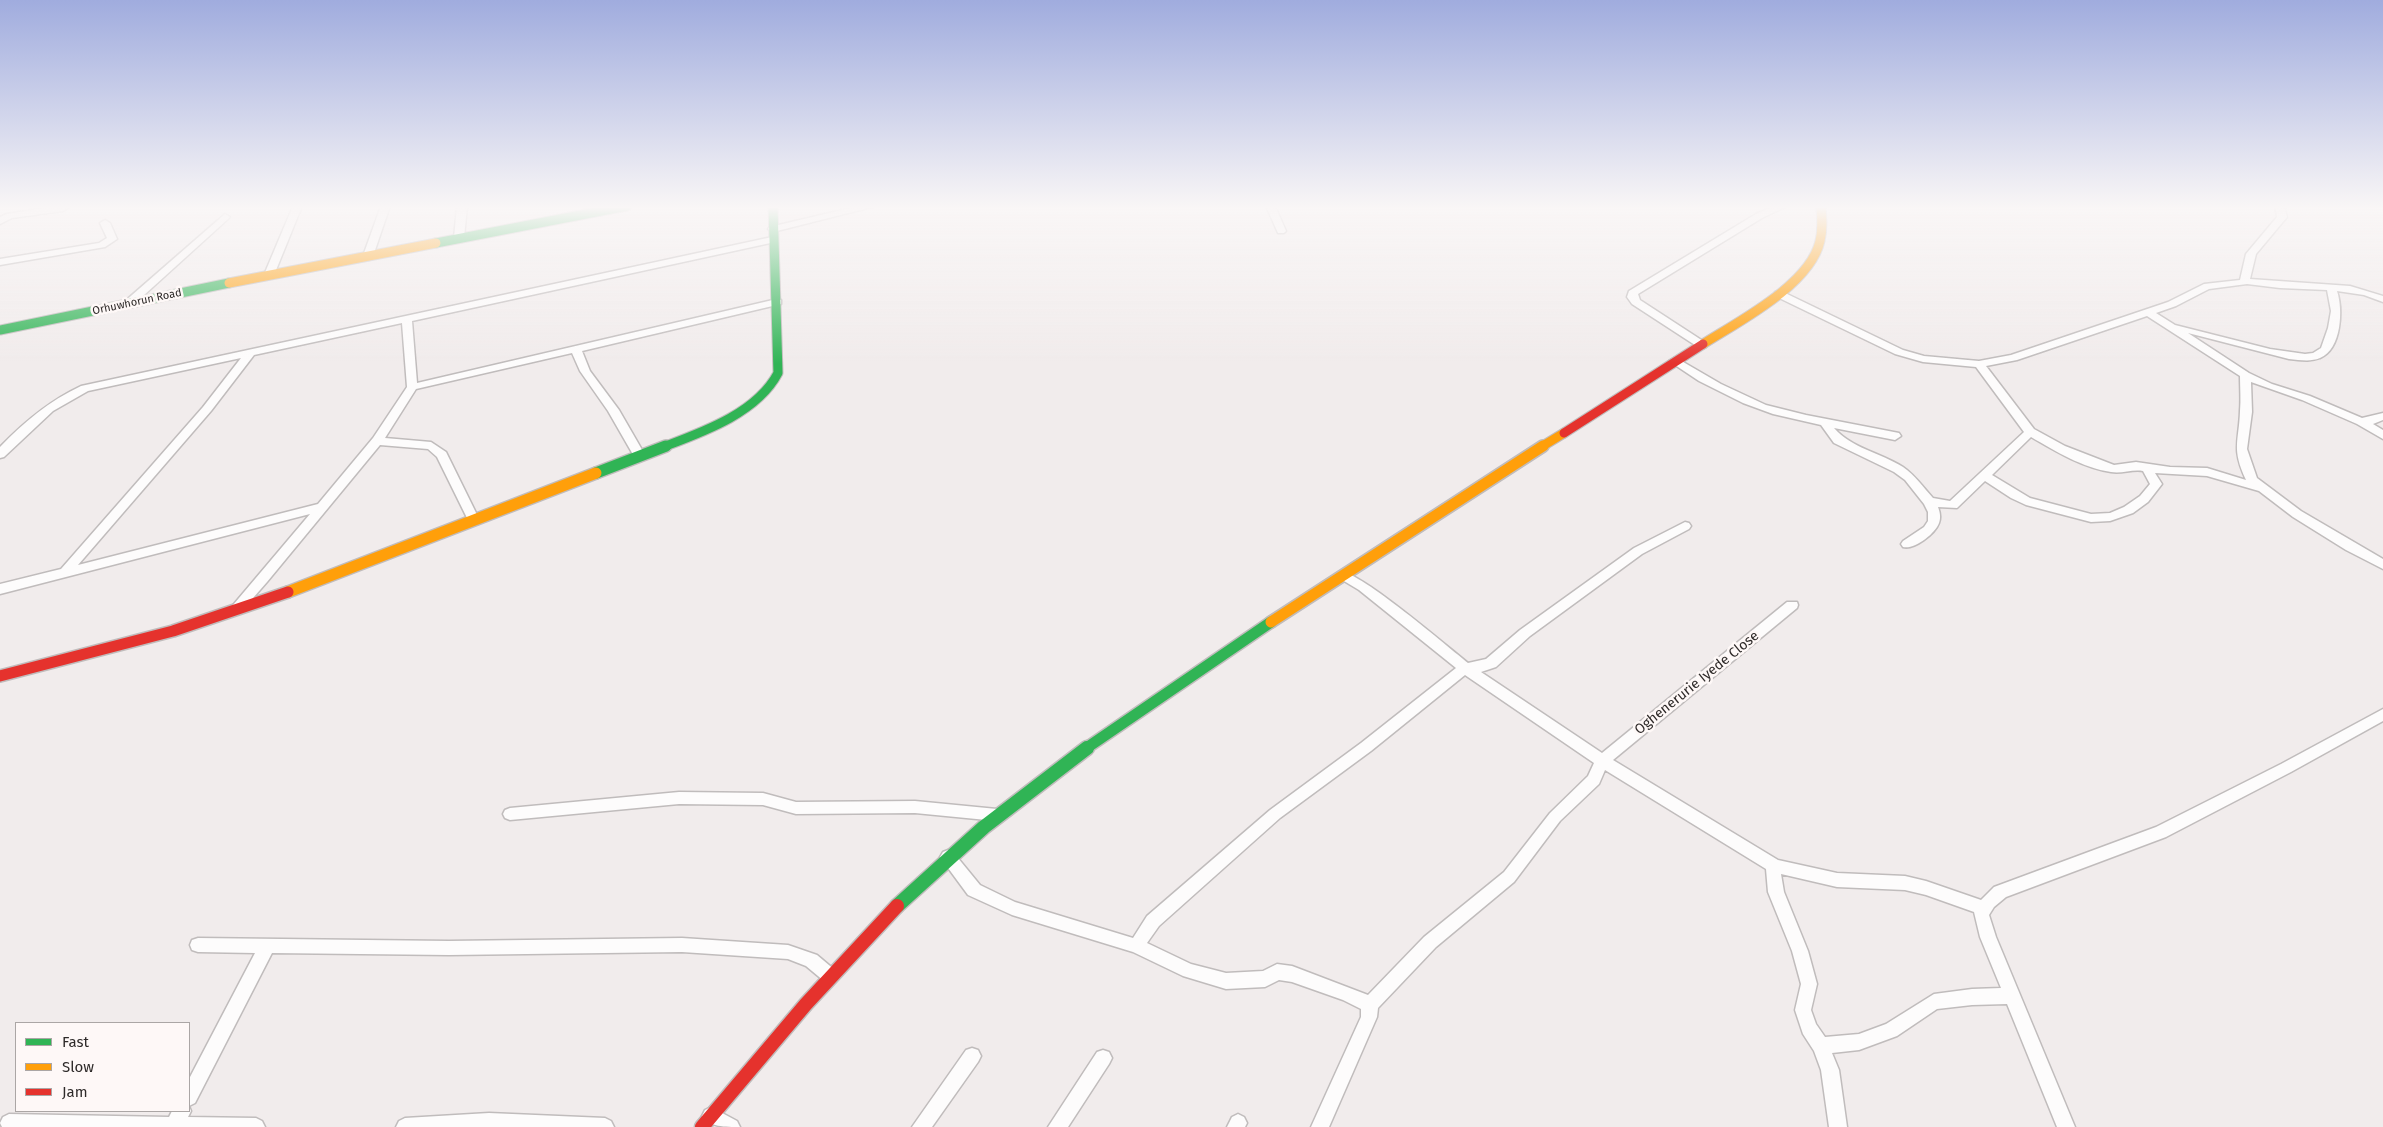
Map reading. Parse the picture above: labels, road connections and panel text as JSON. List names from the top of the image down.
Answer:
{
  "streets": {
    "street": ["Orhuwhorun Road", "Oghenerurie Iyede Close"]
  },
  "legend": ["Fast", "Slow", "Jam"]
}
